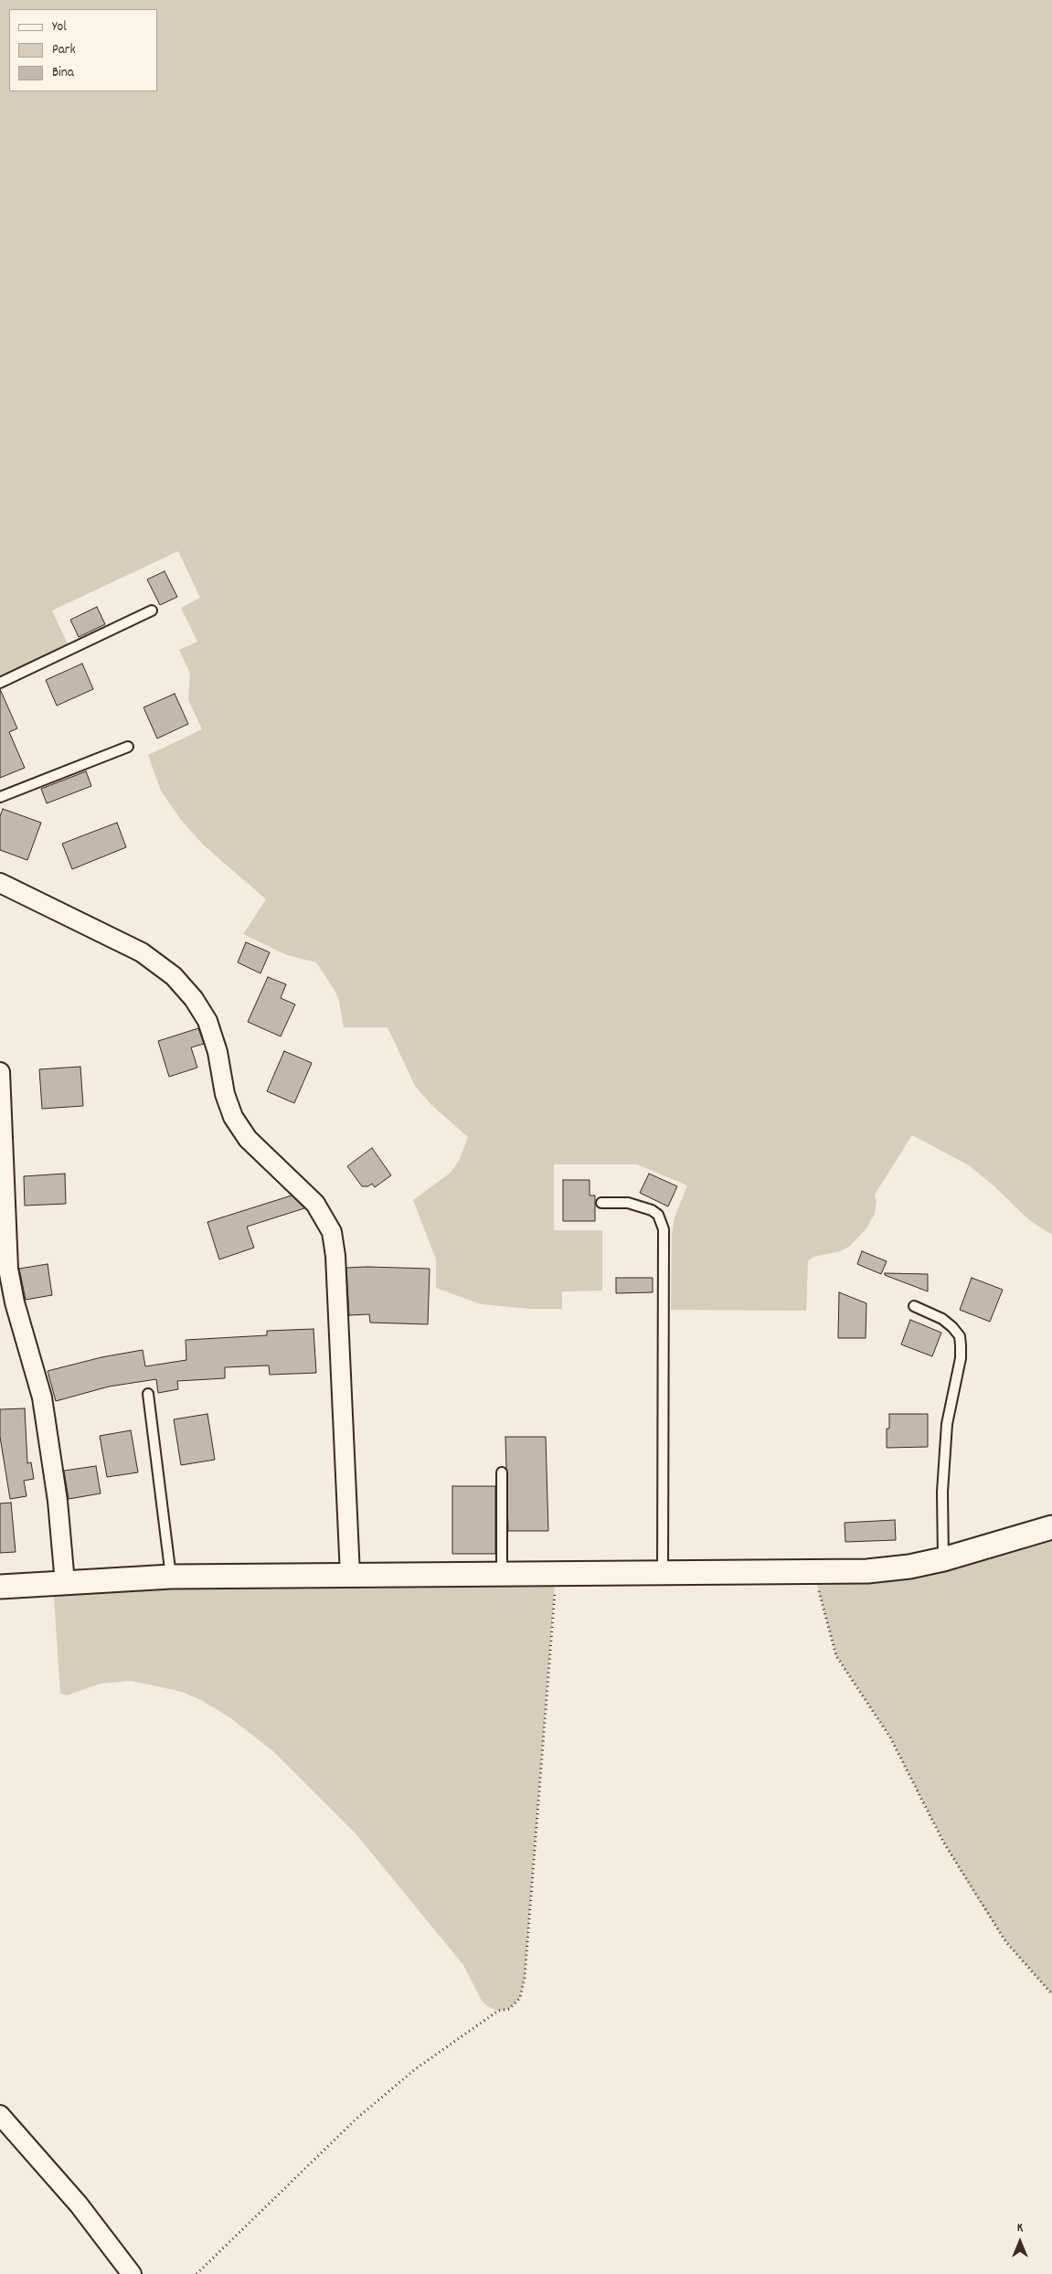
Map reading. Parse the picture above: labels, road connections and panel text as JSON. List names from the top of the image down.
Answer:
{
  "legend": ["Yol", "Park", "Bina"],
  "north": "top"
}
